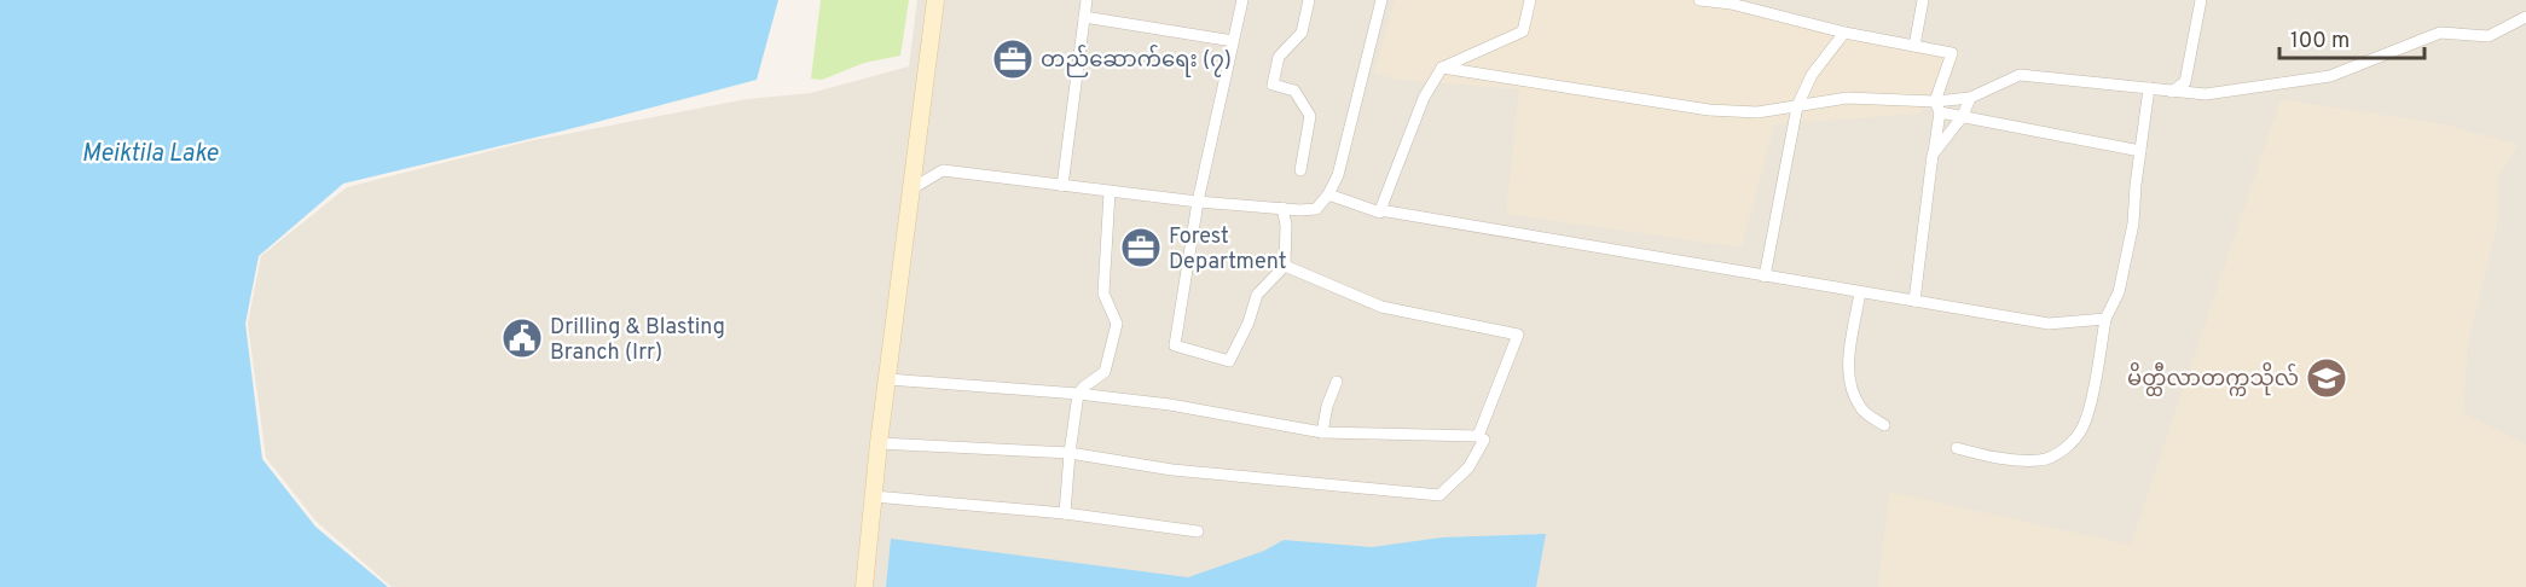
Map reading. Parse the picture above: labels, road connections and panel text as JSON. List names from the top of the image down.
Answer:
{
  "water": ["Meiktila Lake"],
  "places": {
    "office": ["တည်ဆောက်ရေး (၇)", "Forest Department"],
    "public building": ["Drilling & Blasting Branch (Irr)"],
    "school or university": ["မိတ္ထီလာတက္ကသိုလ်"]
  },
  "scale_bar": "100 m"
}
